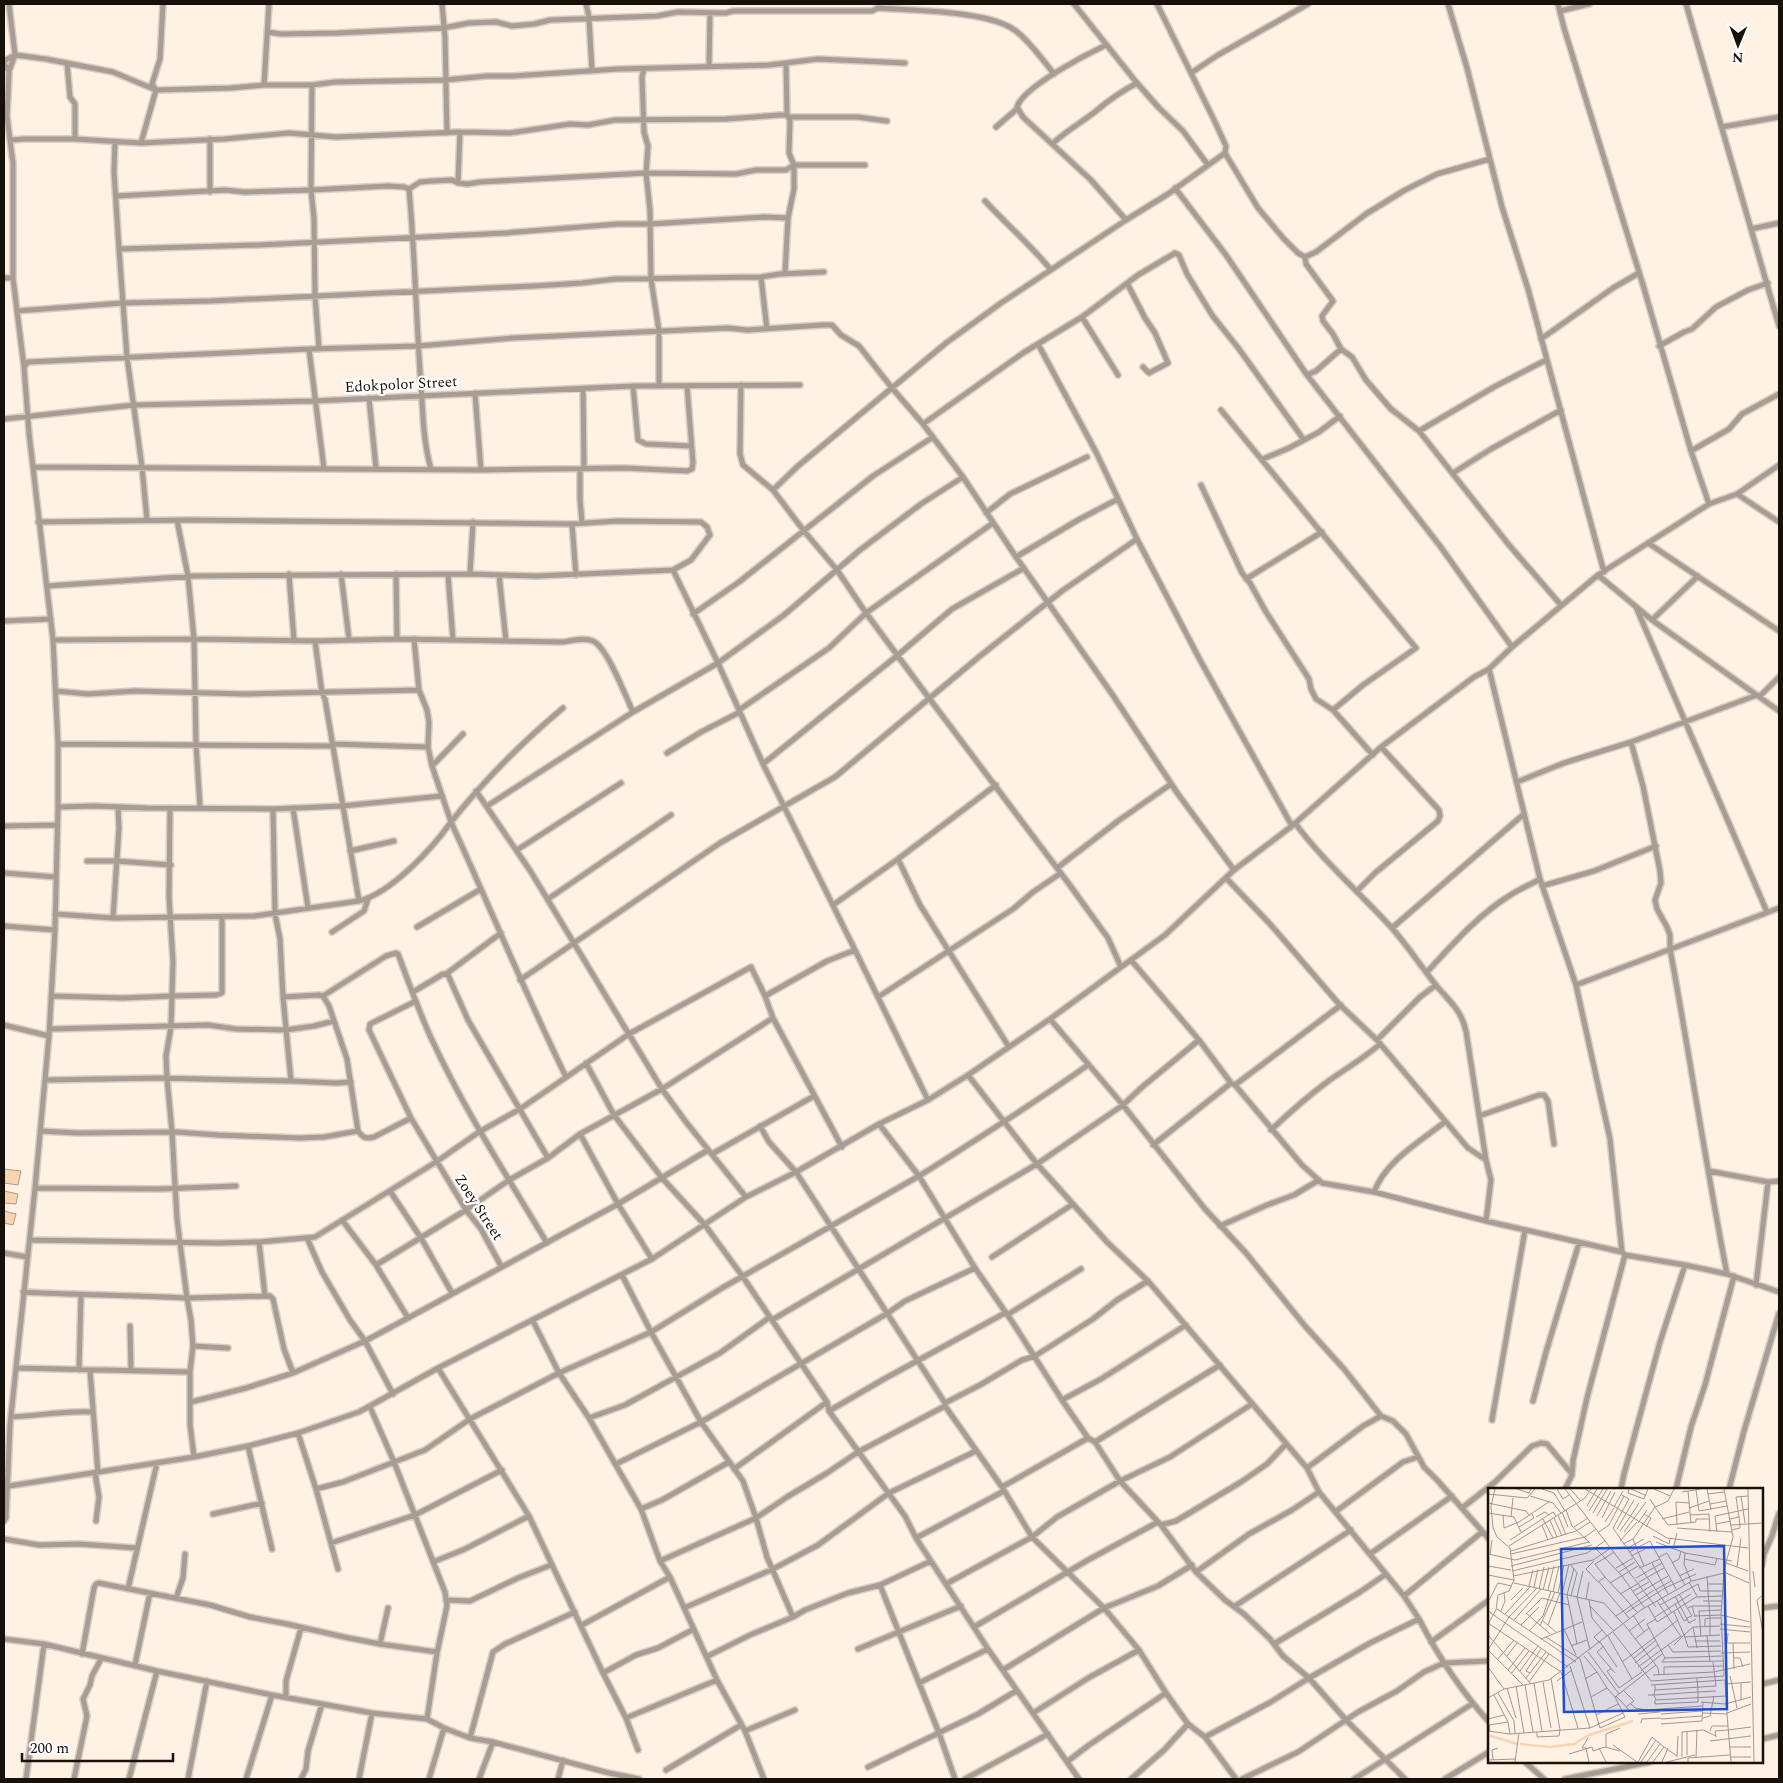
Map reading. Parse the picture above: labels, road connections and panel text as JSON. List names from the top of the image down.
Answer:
{
  "streets": {
    "street": ["Edokpolor Street", "Zoey Street"]
  },
  "scale_bar": "200 m",
  "north": "bottom"
}
